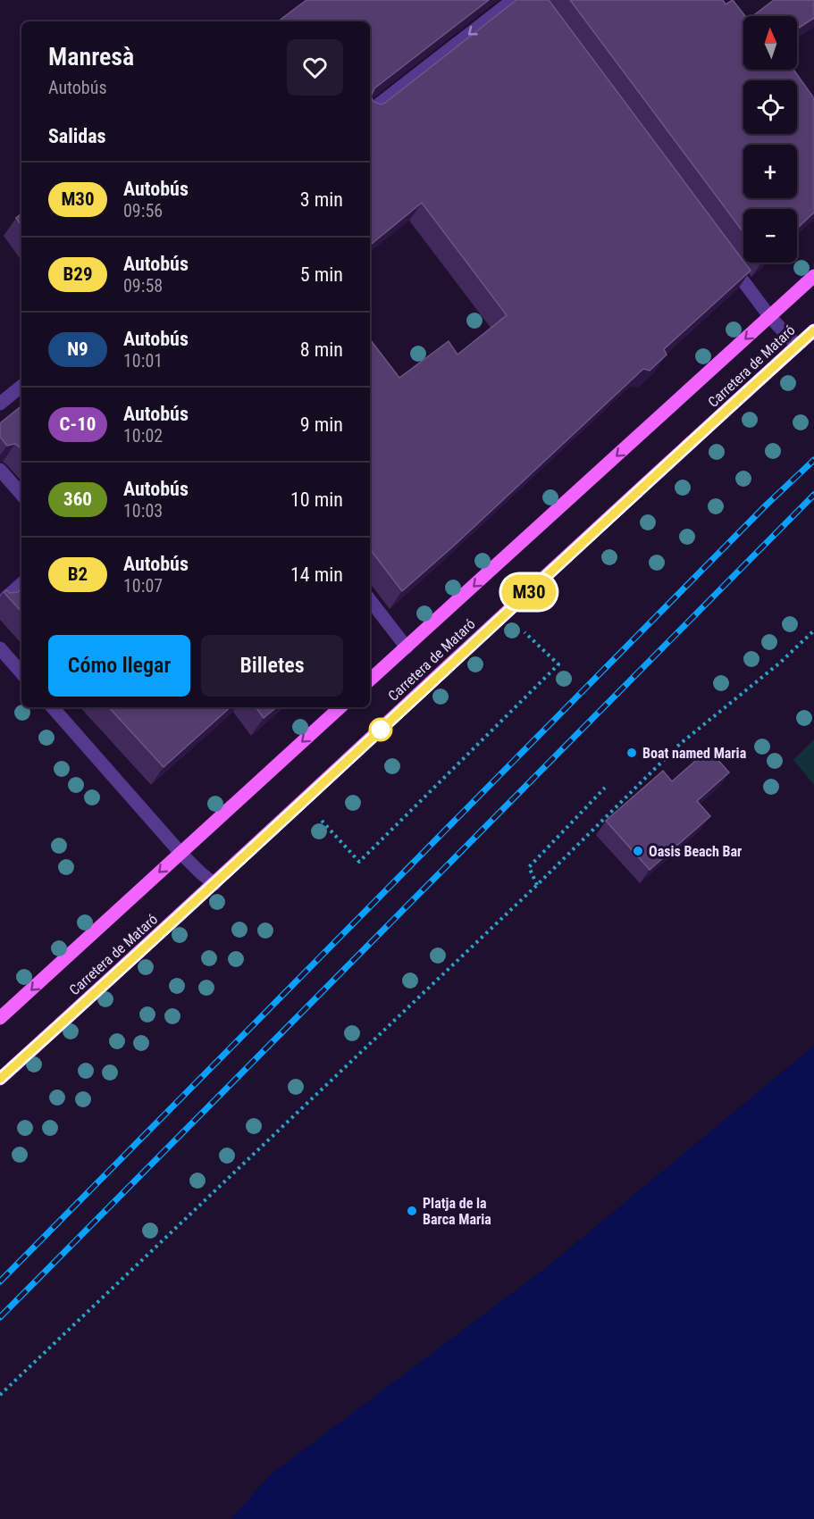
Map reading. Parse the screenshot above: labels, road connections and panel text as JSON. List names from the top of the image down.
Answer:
{
  "streets": {
    "main road": ["Carretera de Mataró"]
  },
  "places": ["Boat named Maria", "Oasis Beach Bar", "Platja de la Barca Maria"],
  "lines": ["bus line M30"],
  "north": "top",
  "page": {
    "on_map": "M30",
    "map_buttons": ["+", "−"],
    "heading": [
      ["Manresà", "Autobús"],
      "Salidas"
    ],
    "list": [
      {
        "mark": "M30",
        "name": "Autobús",
        "note": "09:56",
        "value": "3 min"
      },
      {
        "mark": "B29",
        "name": "Autobús",
        "note": "09:58",
        "value": "5 min"
      },
      {
        "mark": "N9",
        "name": "Autobús",
        "note": "10:01",
        "value": "8 min"
      },
      {
        "mark": "C-10",
        "name": "Autobús",
        "note": "10:02",
        "value": "9 min"
      },
      {
        "mark": "360",
        "name": "Autobús",
        "note": "10:03",
        "value": "10 min"
      },
      {
        "mark": "B2",
        "name": "Autobús",
        "note": "10:07",
        "value": "14 min"
      }
    ],
    "buttons": ["Cómo llegar", "Billetes"]
  }
}
